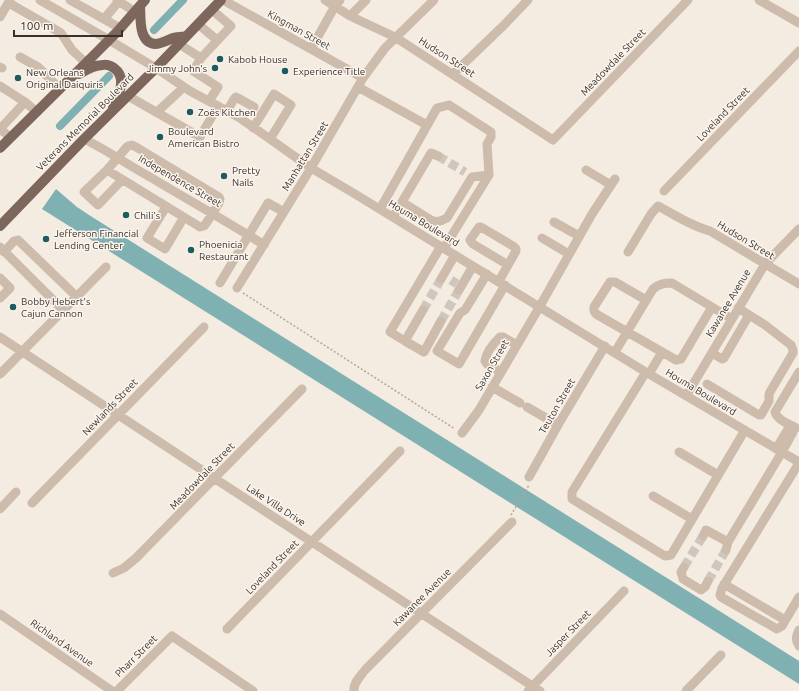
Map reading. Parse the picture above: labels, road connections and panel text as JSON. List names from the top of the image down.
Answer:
{
  "streets": {
    "main road": ["Veterans Memorial Boulevard"],
    "street": [
      "Kingman Street",
      "Hudson Street",
      "Meadowdale Street",
      "Loveland Street",
      "Manhattan Street",
      "Independence Street",
      "Houma Boulevard",
      "Kawanee Avenue",
      "Saxon Street",
      "Teuton Street",
      "Newlands Street",
      "Lake Villa Drive",
      "Jasper Street",
      "Richland Avenue",
      "Pharr Street"
    ]
  },
  "crossings": [
    ["Kingman Street", "Veterans Memorial Boulevard"],
    ["Kingman Street", "Manhattan Street"],
    ["Hudson Street", "Meadowdale Street"],
    ["Hudson Street", "Manhattan Street"],
    ["Hudson Street", "Kawanee Avenue"],
    ["Meadowdale Street", "Lake Villa Drive"],
    ["Loveland Street", "Lake Villa Drive"],
    ["Veterans Memorial Boulevard", "Independence Street"],
    ["Veterans Memorial Boulevard", "Houma Boulevard"],
    ["Manhattan Street", "Independence Street"],
    ["Manhattan Street", "Houma Boulevard"],
    ["Houma Boulevard", "Kawanee Avenue"],
    ["Houma Boulevard", "Saxon Street"],
    ["Houma Boulevard", "Teuton Street"],
    ["Kawanee Avenue", "Lake Villa Drive"],
    ["Newlands Street", "Lake Villa Drive"],
    ["Lake Villa Drive", "Jasper Street"]
  ],
  "places": [
    "Kabob House",
    "Jimmy John's",
    "Experience Title",
    "New Orleans Original Daiquiris",
    "Zoës Kitchen",
    "Boulevard American Bistro",
    "Pretty Nails",
    "Chili's",
    "Jefferson Financial Lending Center",
    "Phoenicia Restaurant",
    "Bobby Hebert's Cajun Cannon"
  ],
  "scale_bar": "100 m"
}
